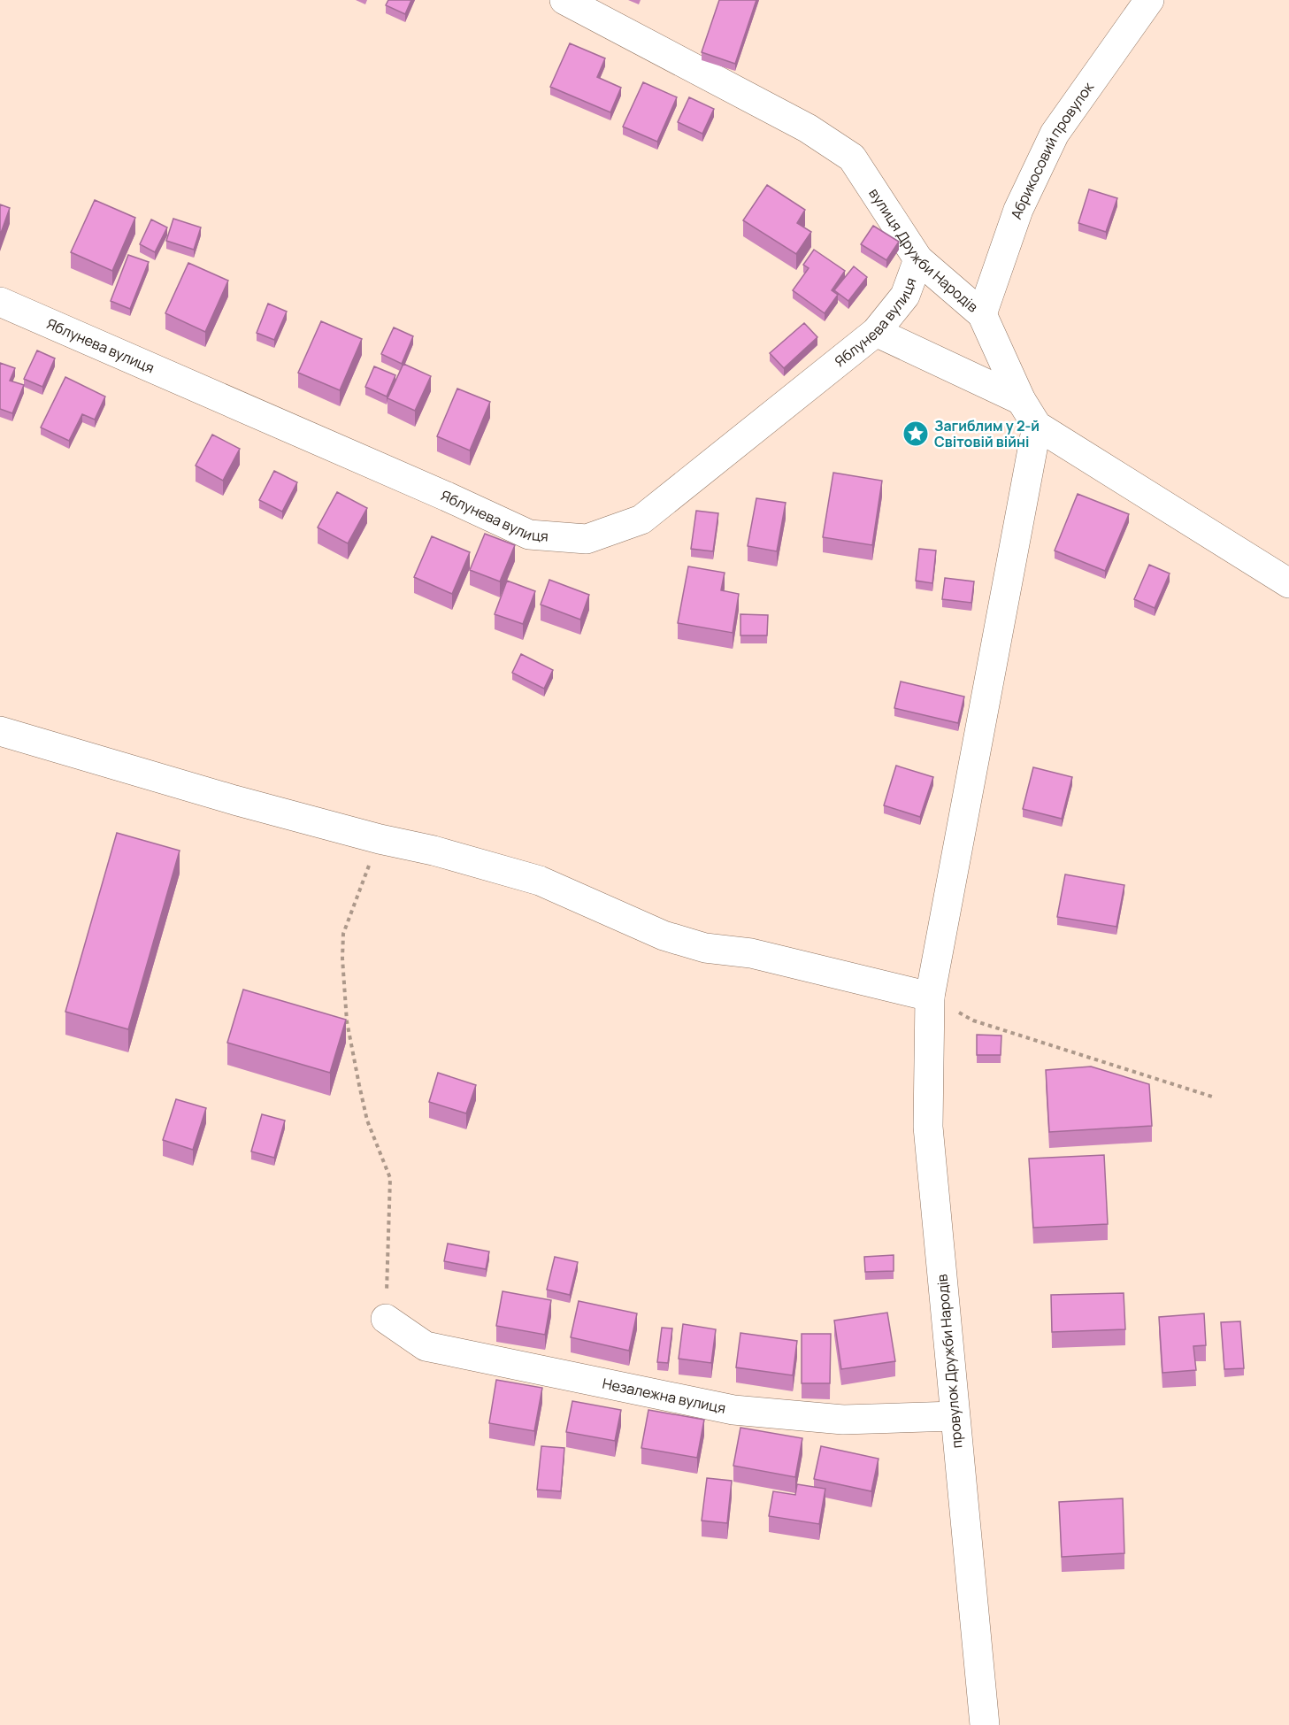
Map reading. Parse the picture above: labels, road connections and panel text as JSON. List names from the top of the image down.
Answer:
{
  "streets": {
    "street": [
      "Абрикосовий провулок",
      "вулиця Дружби Народів",
      "Яблунева вулиця",
      "провулок Дружби Народів",
      "Незалежна вулиця"
    ]
  },
  "crossings": [
    ["Абрикосовий провулок", "вулиця Дружби Народів"],
    ["вулиця Дружби Народів", "Яблунева вулиця"],
    ["вулиця Дружби Народів", "провулок Дружби Народів"],
    ["провулок Дружби Народів", "Незалежна вулиця"]
  ],
  "places": {
    "place": ["Загиблим у 2-й Світовій війні"]
  }
}
